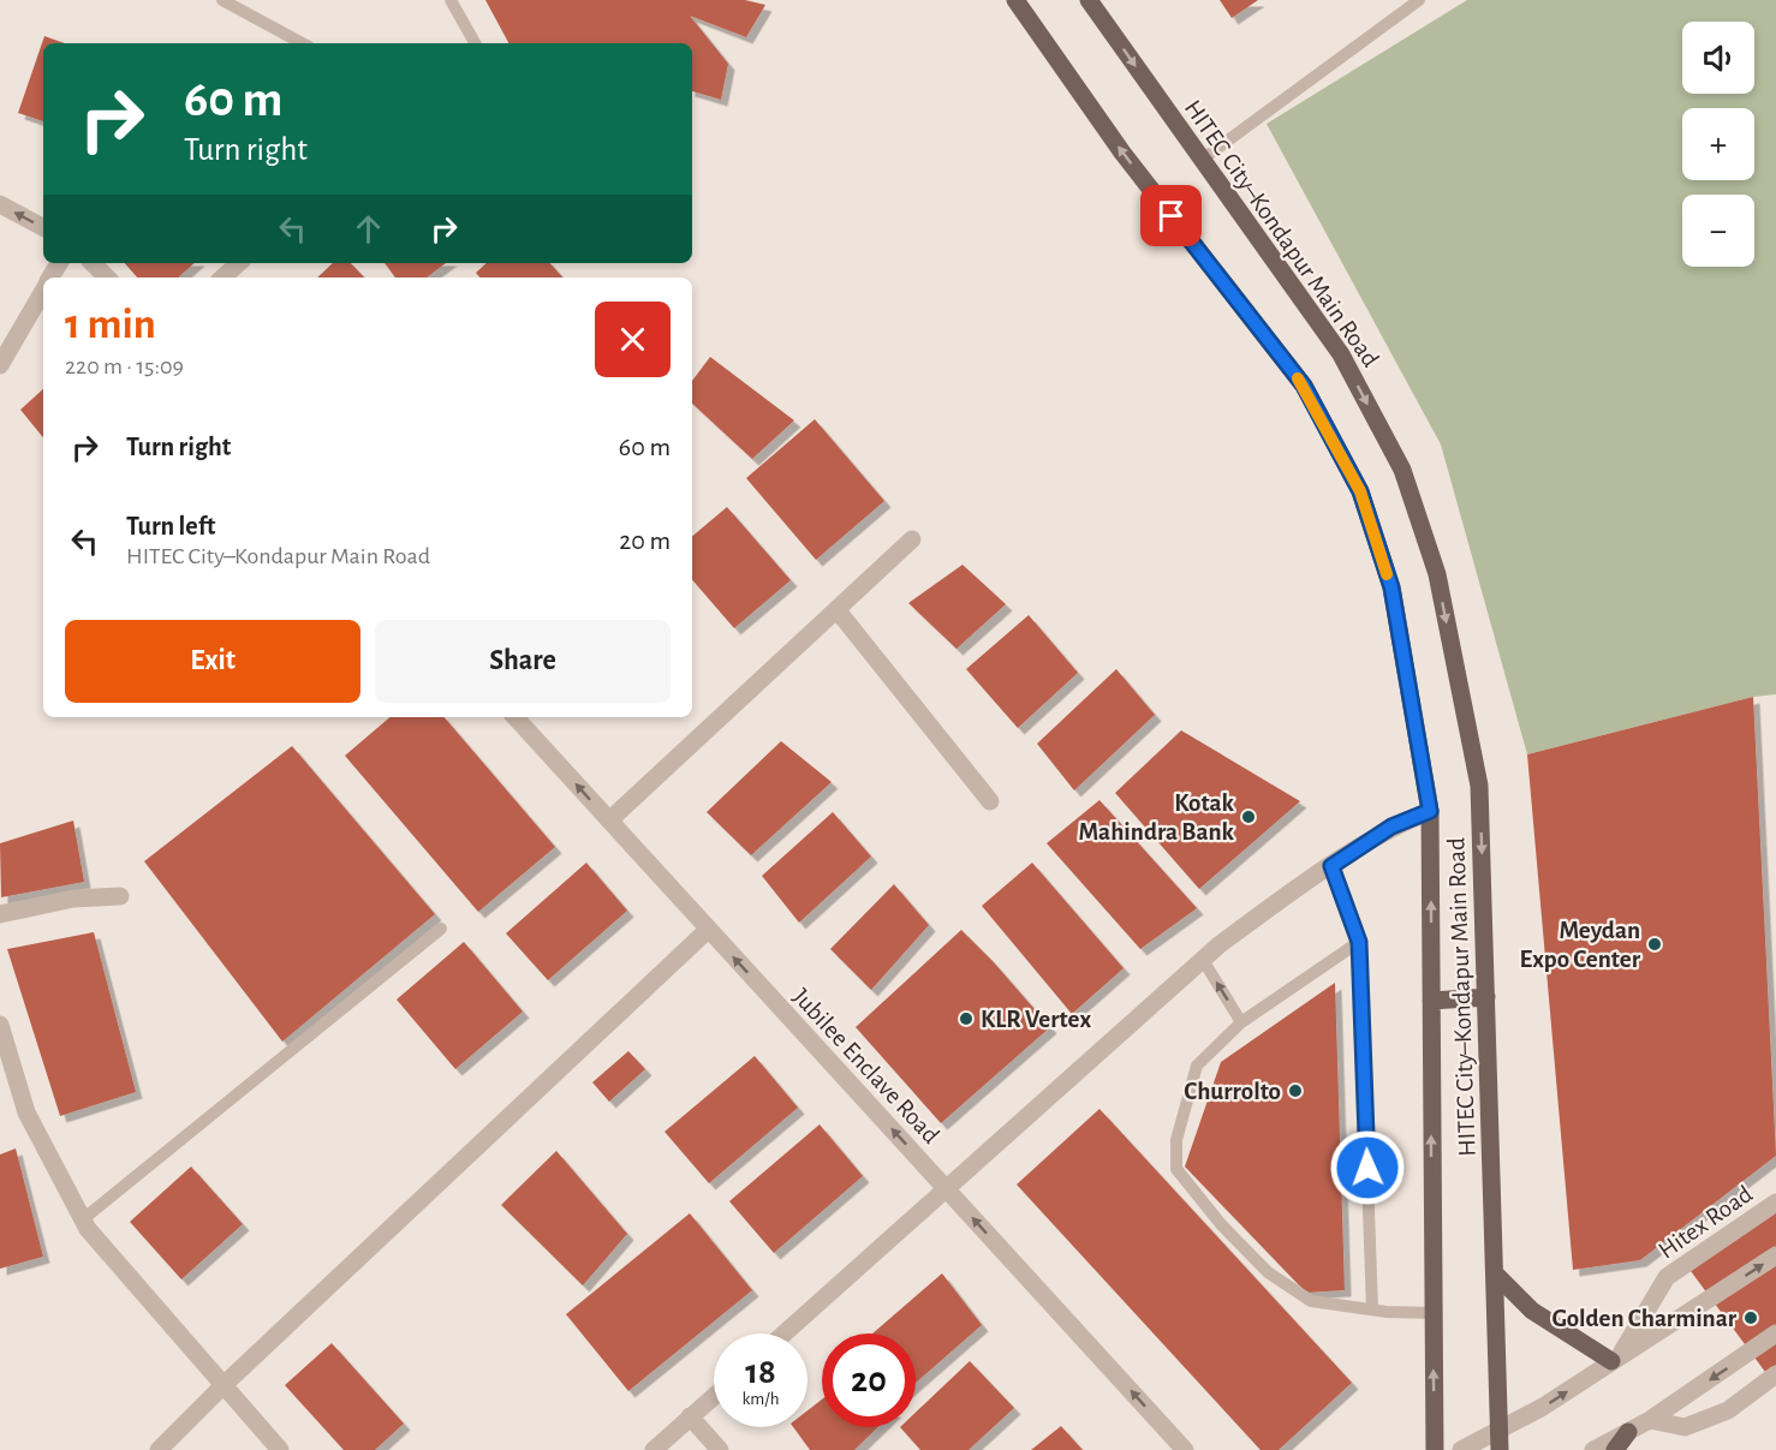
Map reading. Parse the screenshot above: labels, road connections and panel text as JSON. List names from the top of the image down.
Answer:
{
  "streets": {
    "main road": ["HITEC City–Kondapur Main Road"],
    "street": ["Jubilee Enclave Road", "Hitex Road"]
  },
  "crossings": [
    ["HITEC City–Kondapur Main Road", "Hitex Road"]
  ],
  "one_way": ["Jubilee Enclave Road"],
  "places": [
    "Kotak Mahindra Bank",
    "Meydan Expo Center",
    "KLR Vertex",
    "Churrolto",
    "Golden Charminar"
  ],
  "page": {
    "map_buttons": ["+", "−"],
    "turn": ["60 m", "Turn right"],
    "heading": ["1 min", "220 m · 15:09"],
    "list": [
      {
        "name": "Turn right",
        "value": "60 m"
      },
      {
        "name": "Turn left",
        "note": "HITEC City–Kondapur Main Road",
        "value": "20 m"
      }
    ],
    "buttons": ["Exit", "Share"],
    "speed": "18 km/h",
    "limit": "20"
  }
}
